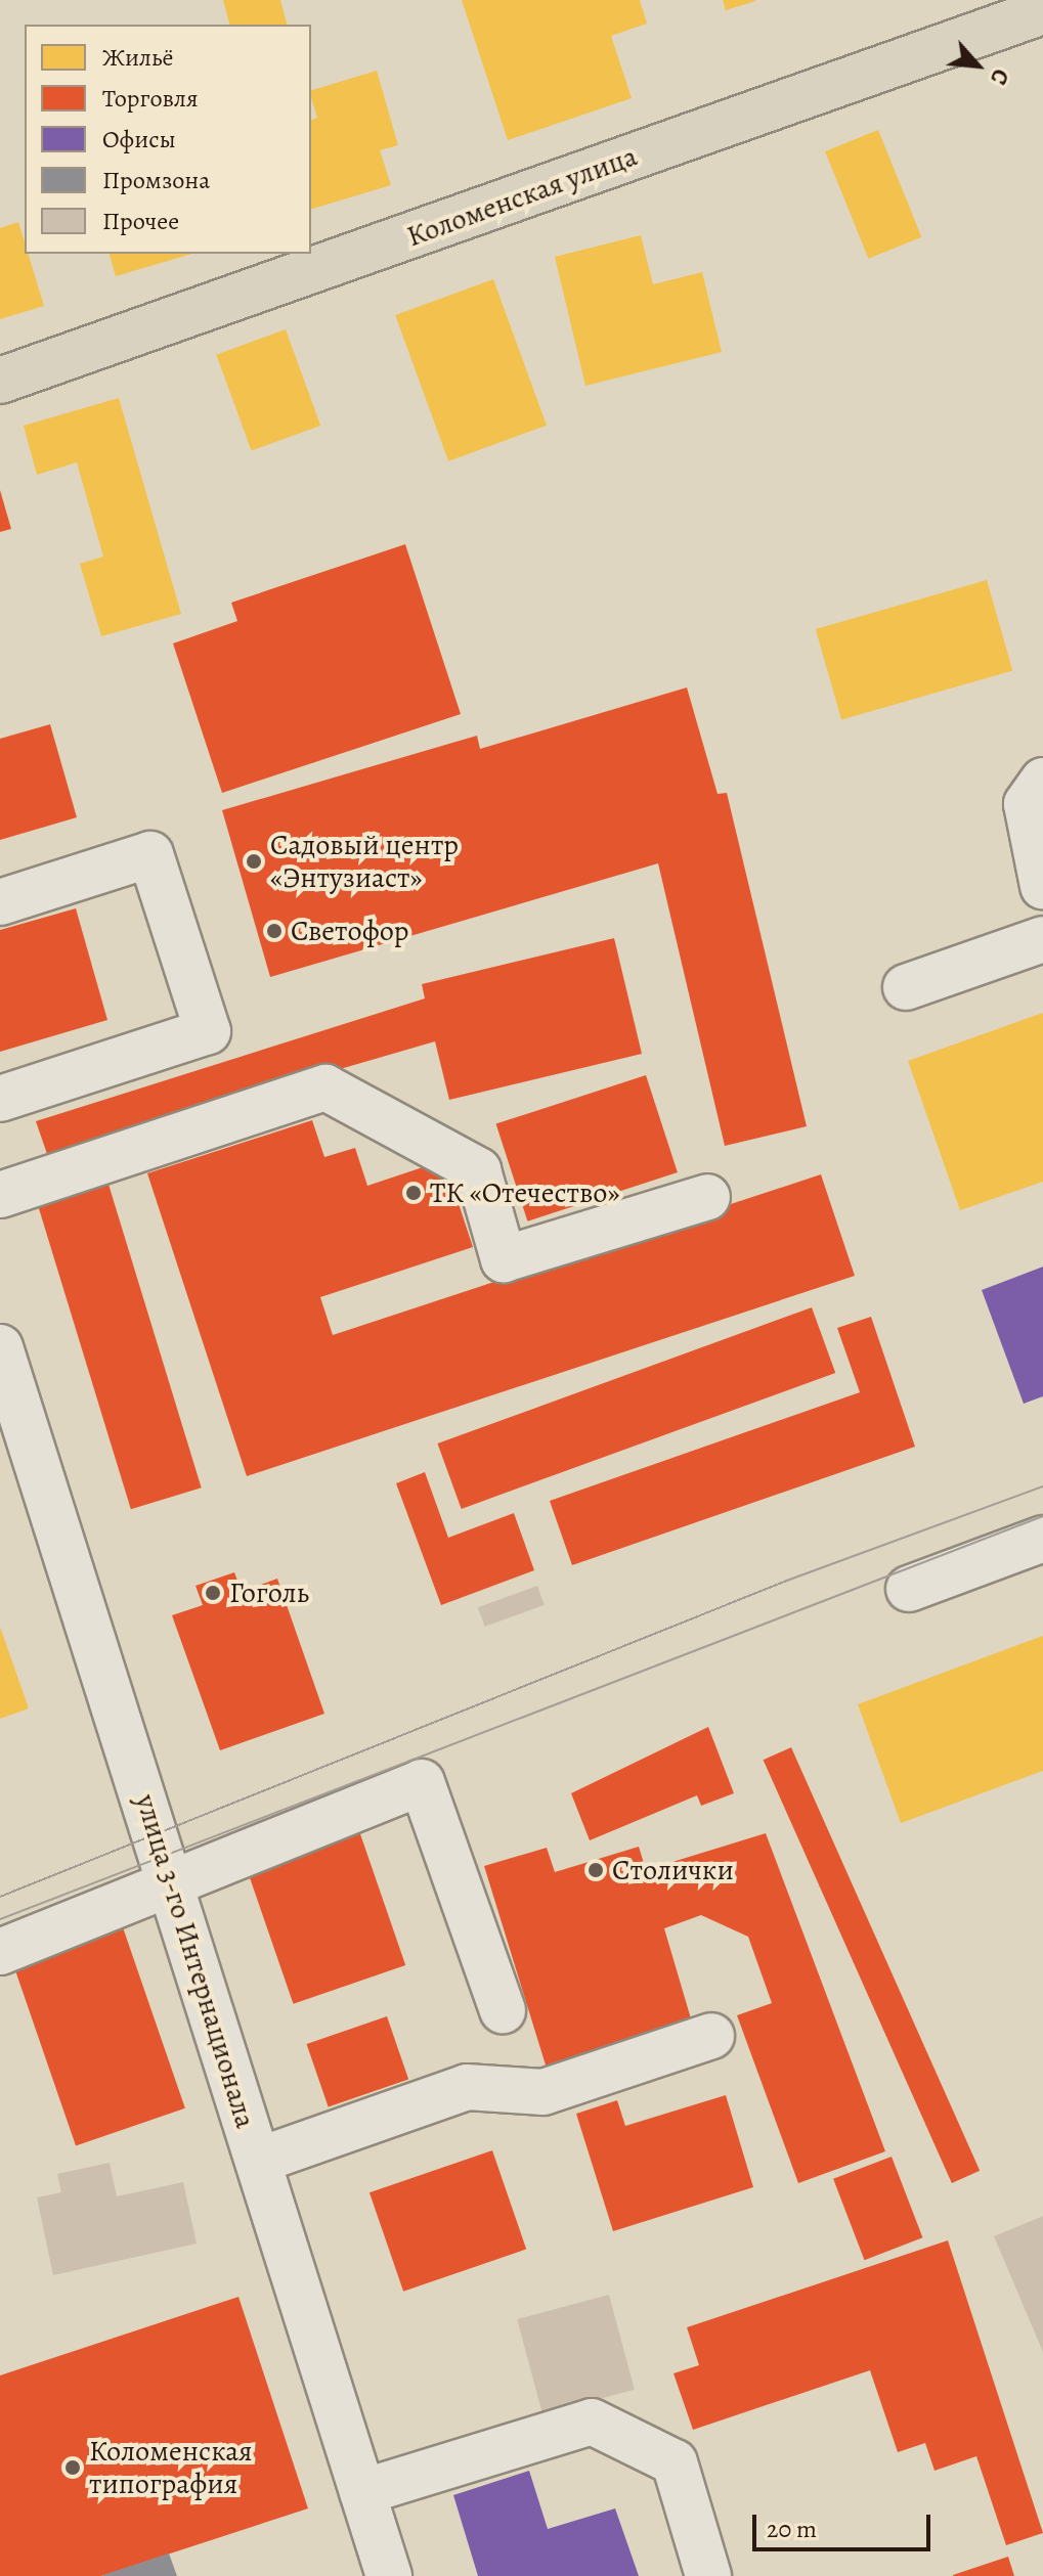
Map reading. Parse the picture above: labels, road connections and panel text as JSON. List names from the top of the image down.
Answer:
{
  "streets": {
    "main road": ["Коломенская улица"],
    "street": ["улица 3-го Интернационала"]
  },
  "places": [
    "Садовый центр «Энтузиаст»",
    "Светофор",
    "ТК «Отечество»",
    "Гоголь",
    "Столички",
    "Коломенская типография"
  ],
  "legend": [
    "Жильё",
    "Торговля",
    "Офисы",
    "Промзона",
    "Прочее"
  ],
  "scale_bar": "20 m",
  "north": "bottom right"
}
